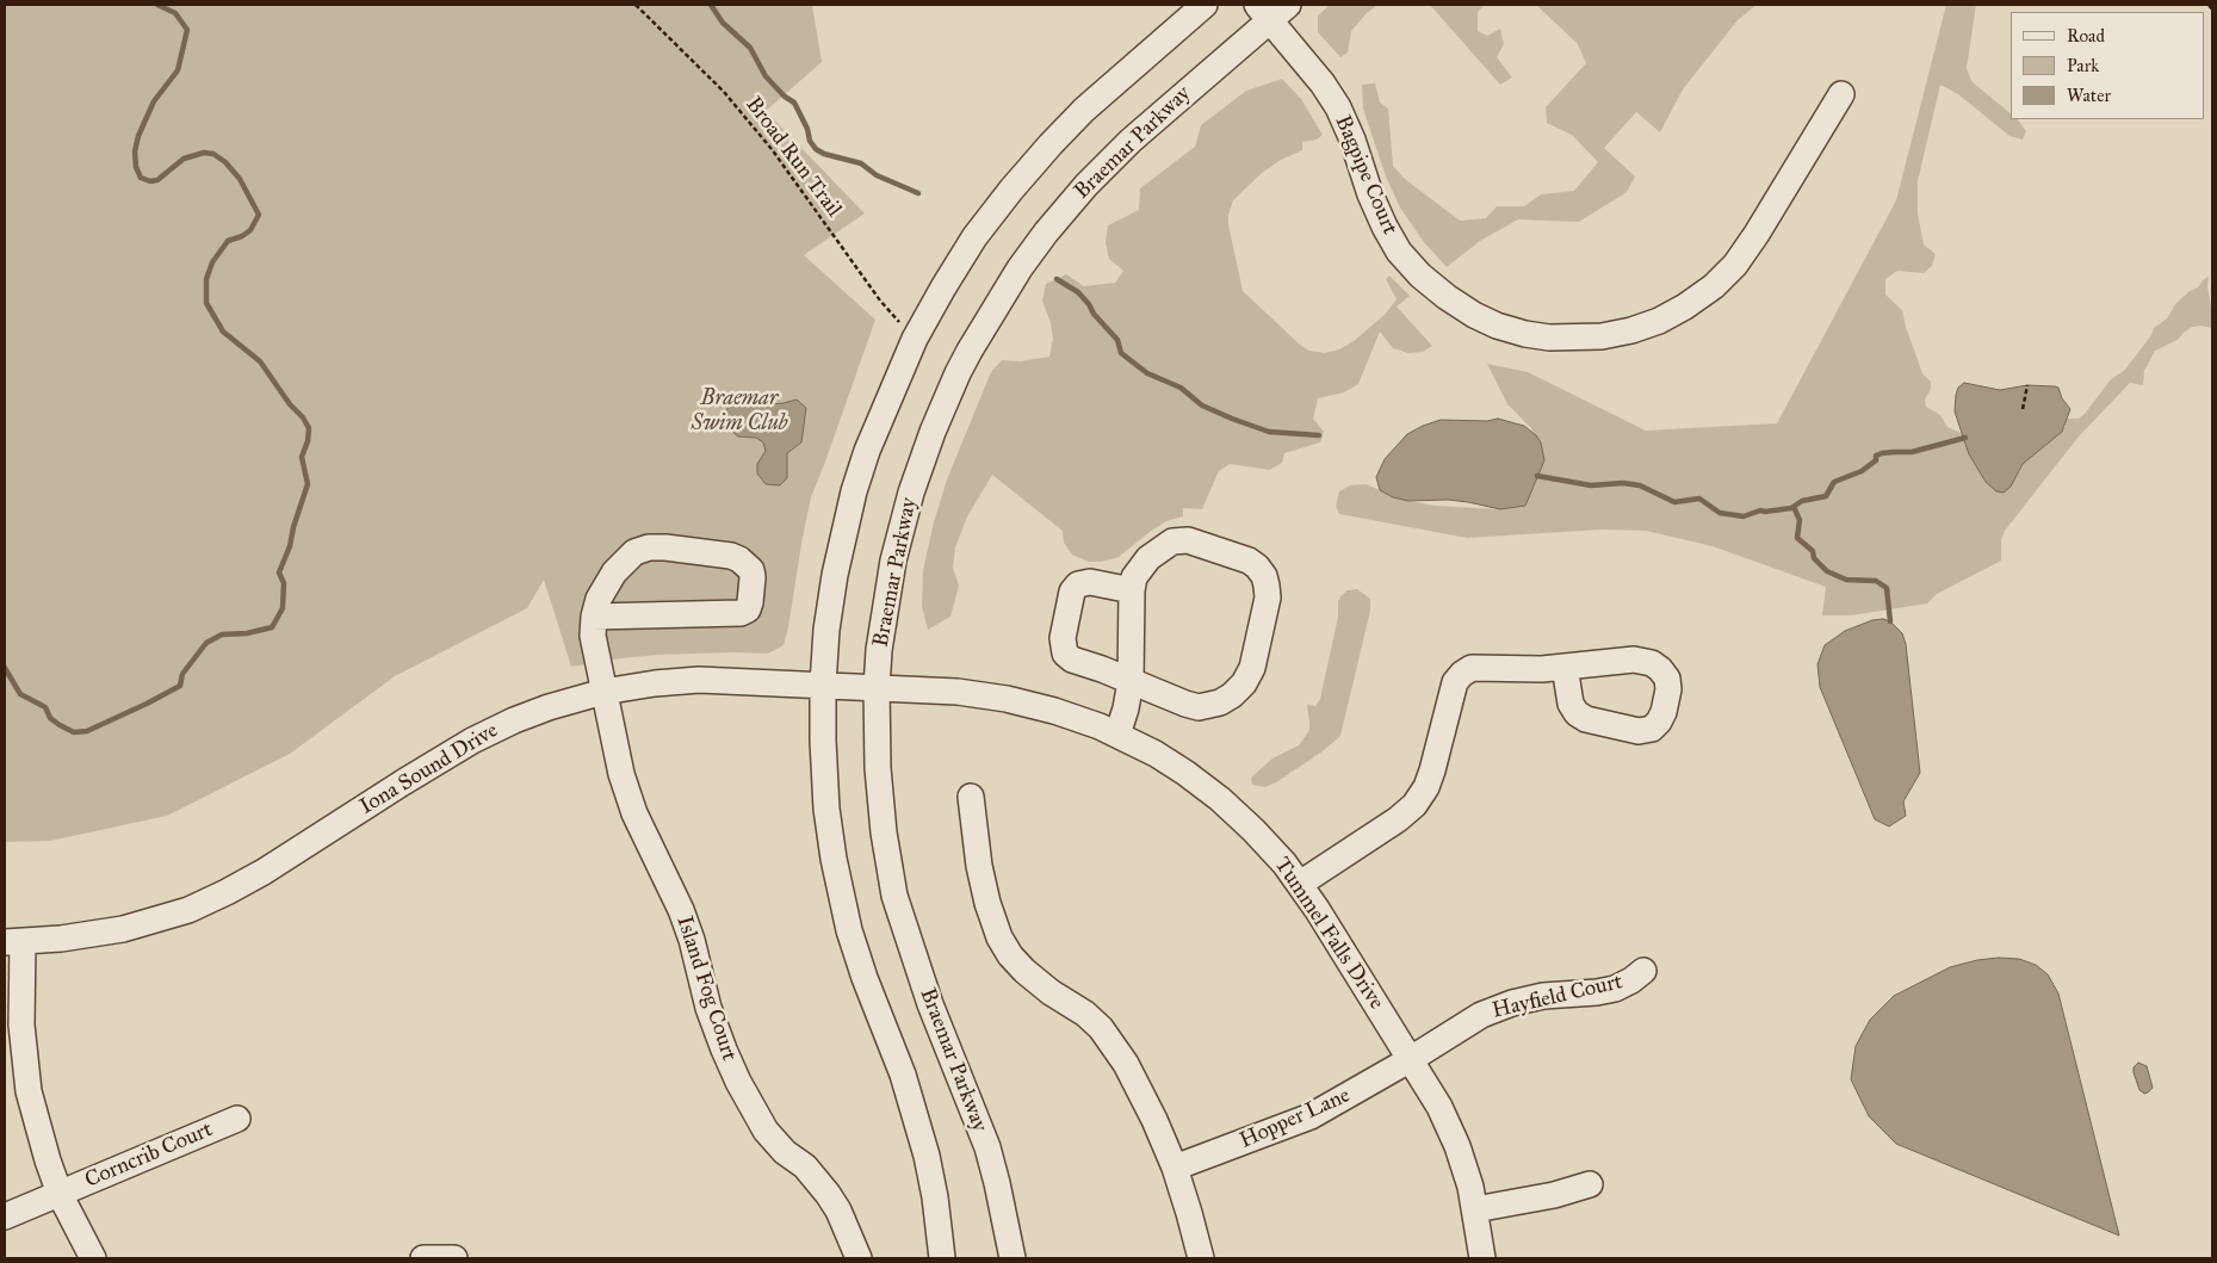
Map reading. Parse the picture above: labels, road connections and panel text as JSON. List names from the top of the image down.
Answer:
{
  "streets": {
    "street": [
      "Braemar Parkway",
      "Bagpipe Court",
      "Iona Sound Drive",
      "Tummel Falls Drive",
      "Island Fog Court",
      "Hayfield Court",
      "Hopper Lane",
      "Corncrib Court"
    ],
    "path": ["Broad Run Trail"]
  },
  "crossings": [
    ["Braemar Parkway", "Bagpipe Court"],
    ["Braemar Parkway", "Iona Sound Drive"],
    ["Braemar Parkway", "Tummel Falls Drive"],
    ["Iona Sound Drive", "Tummel Falls Drive"],
    ["Iona Sound Drive", "Island Fog Court"],
    ["Tummel Falls Drive", "Hayfield Court"],
    ["Tummel Falls Drive", "Hopper Lane"],
    ["Hayfield Court", "Hopper Lane"]
  ],
  "parks": ["Braemar Swim Club"],
  "legend": ["Road", "Park", "Water"]
}
